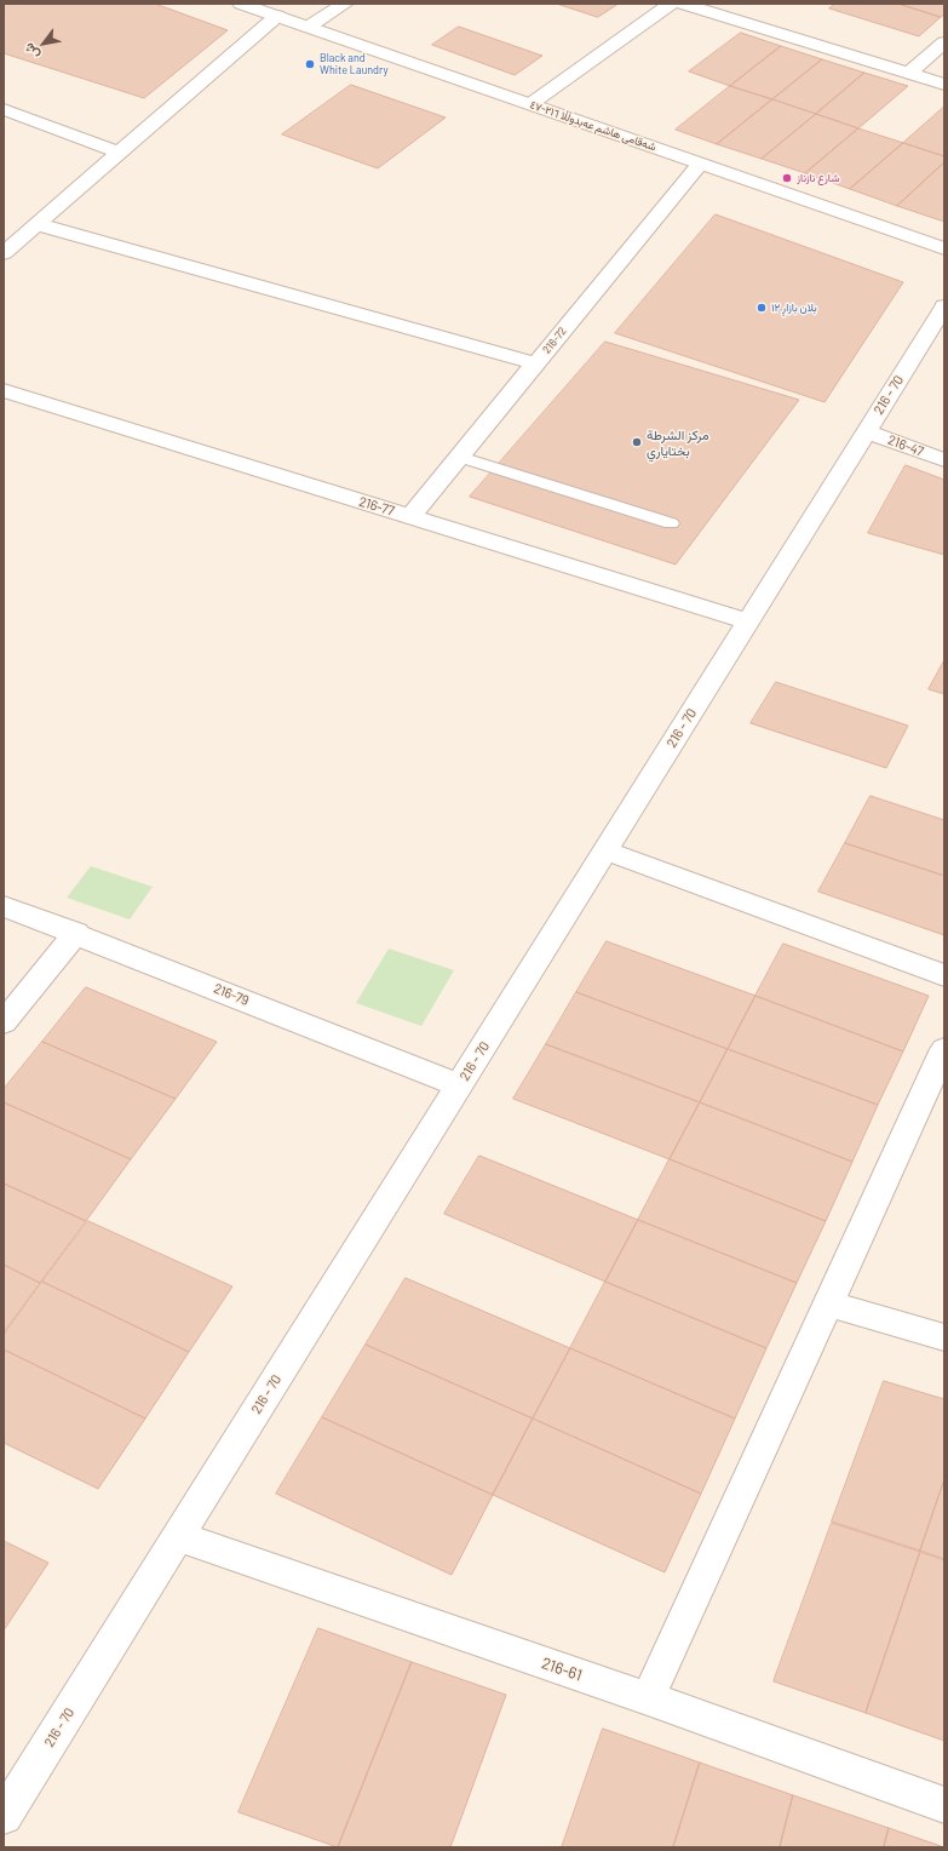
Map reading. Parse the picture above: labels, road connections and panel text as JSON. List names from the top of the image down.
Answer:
{
  "streets": {
    "street": [
      "شەقامی هاشم عەبدوڵڵا ٢١٦-٤٧",
      "216-72",
      "216 - 70",
      "216-47",
      "216-77",
      "216-79",
      "216-61"
    ]
  },
  "crossings": [
    ["شەقامی هاشم عەبدوڵڵا ٢١٦-٤٧", "216-72"],
    ["216-72", "216-77"],
    ["216 - 70", "216-47"],
    ["216 - 70", "216-77"],
    ["216 - 70", "216-79"],
    ["216 - 70", "216-61"]
  ],
  "places": [
    "Black and White Laundry",
    "شارع نازناز",
    "بلان بازاڕ ١٢",
    "مركز الشرطة بختاياري"
  ],
  "north": "bottom left"
}
